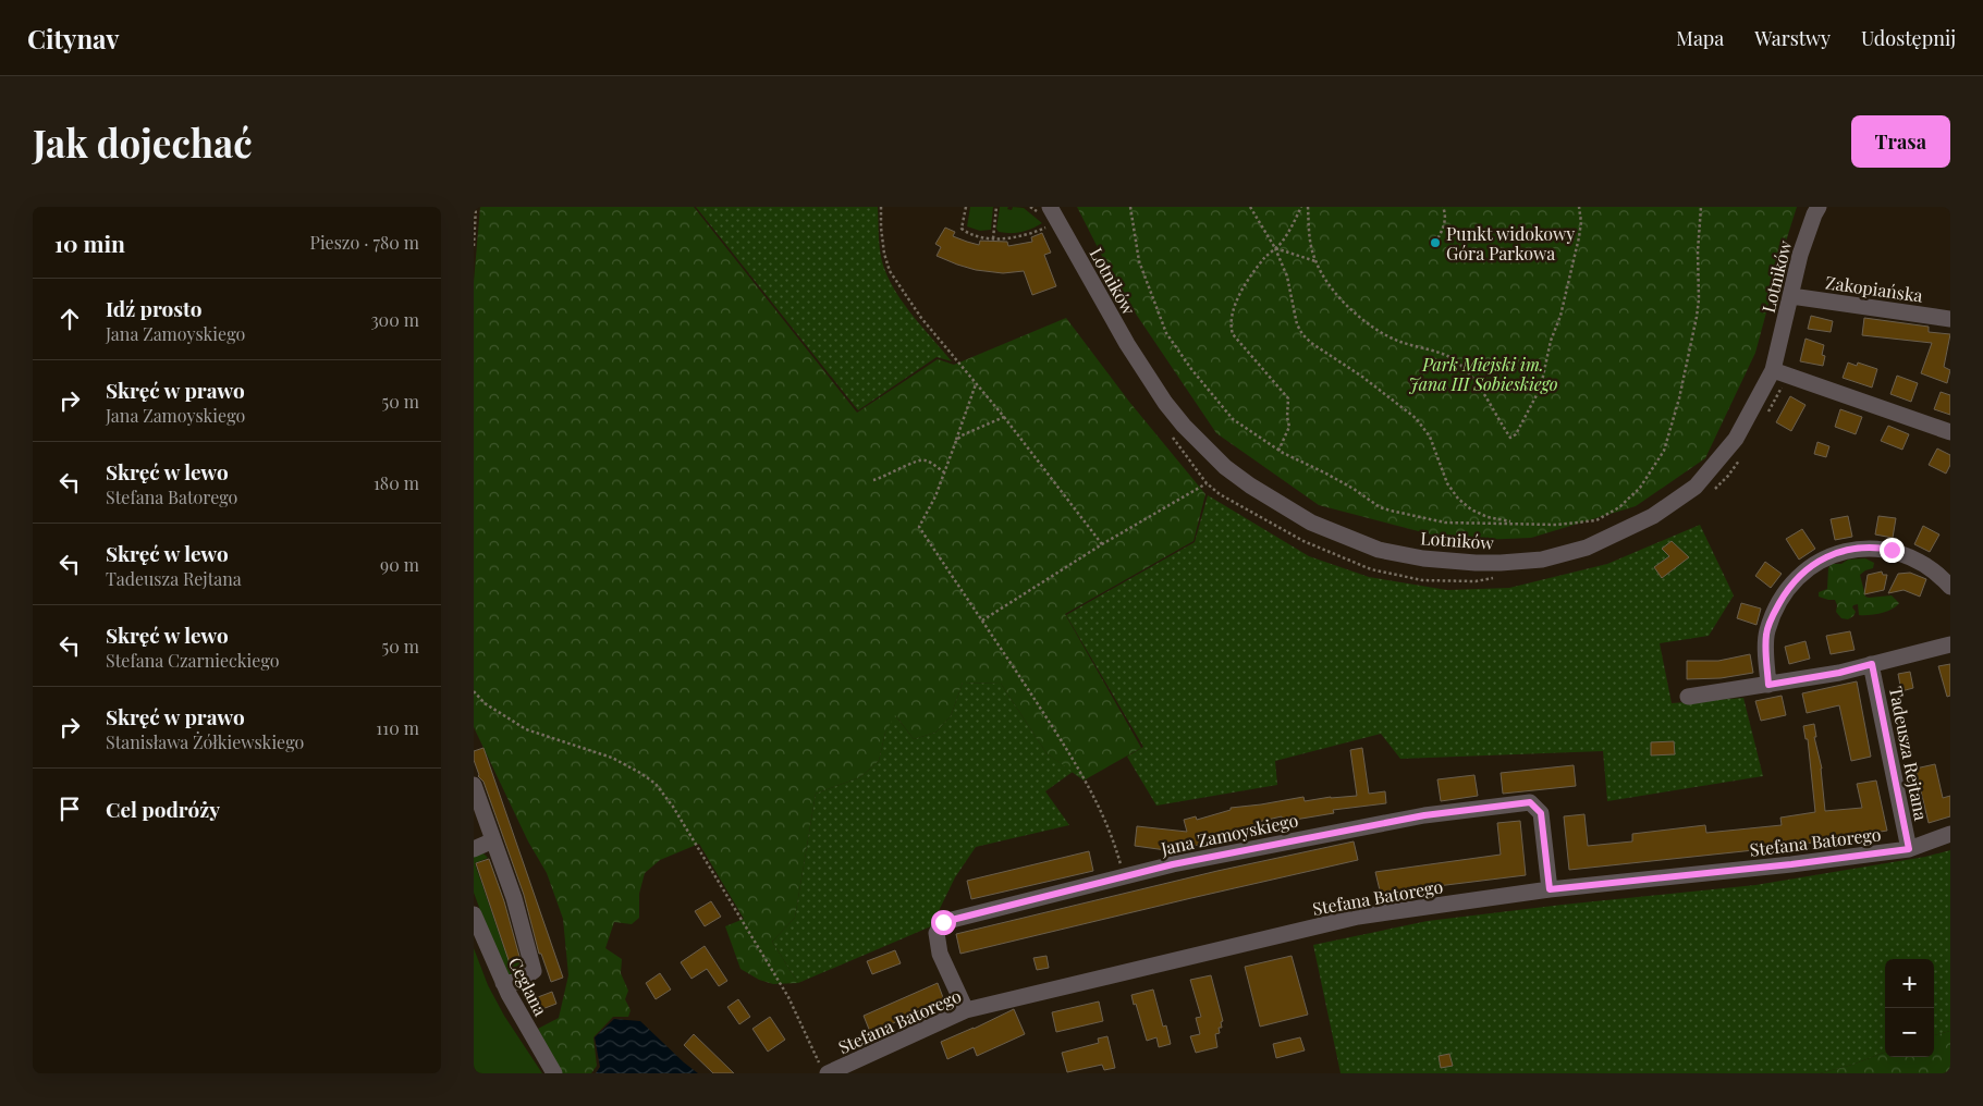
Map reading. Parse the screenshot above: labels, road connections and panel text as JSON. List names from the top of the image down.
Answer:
{
  "streets": {
    "street": [
      "Lotników",
      "Zakopiańska",
      "Tadeusza Rejtana",
      "Jana Zamoyskiego",
      "Stefana Batorego",
      "Ceglana"
    ]
  },
  "crossings": [
    ["Lotników", "Zakopiańska"],
    ["Tadeusza Rejtana", "Stefana Batorego"],
    ["Jana Zamoyskiego", "Stefana Batorego"]
  ],
  "parks": ["Park Miejski im. Jana III Sobieskiego"],
  "places": ["Punkt widokowy Góra Parkowa"],
  "page": {
    "header": "Citynav",
    "nav": ["Mapa", "Warstwy", "Udostępnij"],
    "buttons": "Trasa",
    "title": "Jak dojechać",
    "heading": ["10 min", "Pieszo · 780 m"],
    "list": [
      ["Idź prosto", "Jana Zamoyskiego", "300 m"],
      ["Skręć w prawo", "Jana Zamoyskiego", "50 m"],
      ["Skręć w lewo", "Stefana Batorego", "180 m"],
      ["Skręć w lewo", "Tadeusza Rejtana", "90 m"],
      ["Skręć w lewo", "Stefana Czarnieckiego", "50 m"],
      ["Skręć w prawo", "Stanisława Żółkiewskiego", "110 m"],
      "Cel podróży"
    ],
    "map_buttons": ["+", "−"]
  }
}
